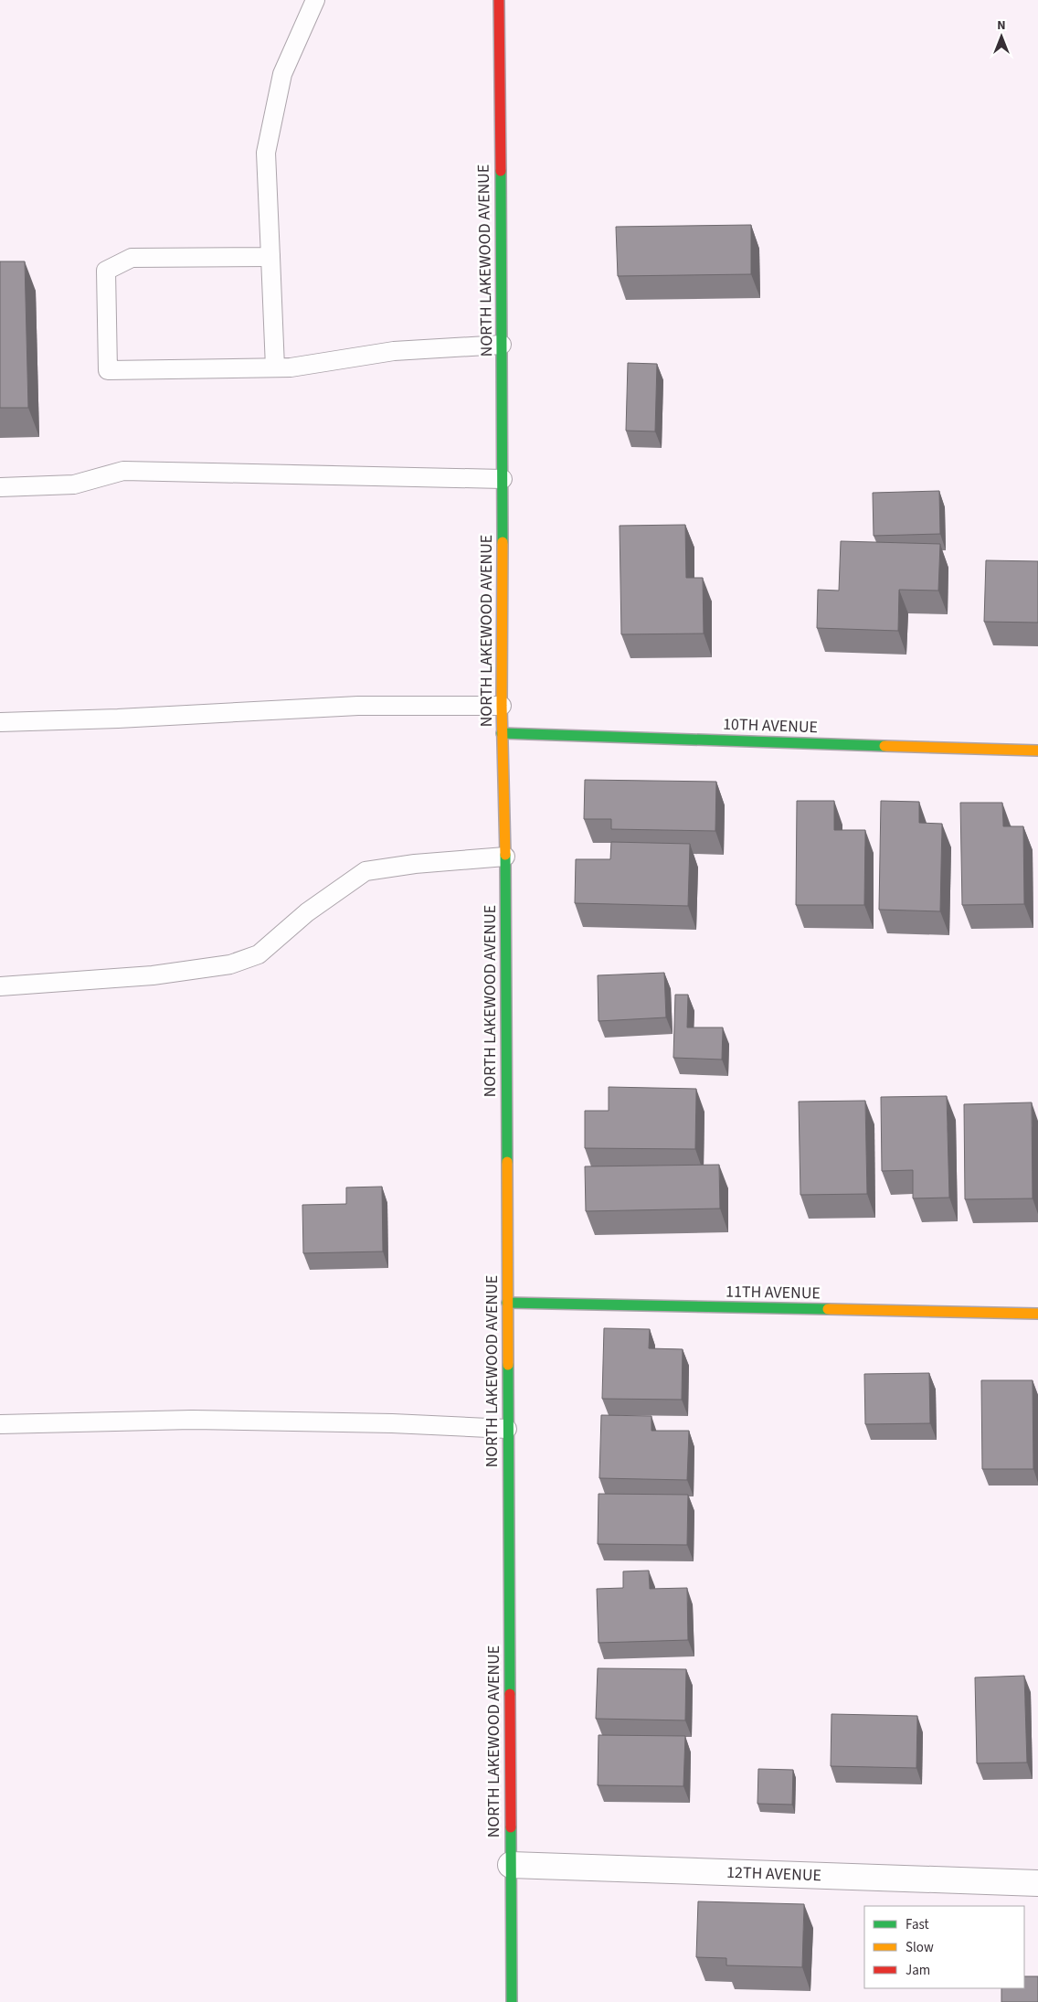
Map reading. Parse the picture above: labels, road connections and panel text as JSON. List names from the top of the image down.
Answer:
{
  "streets": {
    "street": [
      "NORTH LAKEWOOD AVENUE",
      "10TH AVENUE",
      "11TH AVENUE",
      "12TH AVENUE"
    ]
  },
  "crossings": [
    ["NORTH LAKEWOOD AVENUE", "10TH AVENUE"],
    ["NORTH LAKEWOOD AVENUE", "11TH AVENUE"],
    ["NORTH LAKEWOOD AVENUE", "12TH AVENUE"]
  ],
  "legend": ["Fast", "Slow", "Jam"],
  "north": "top"
}
